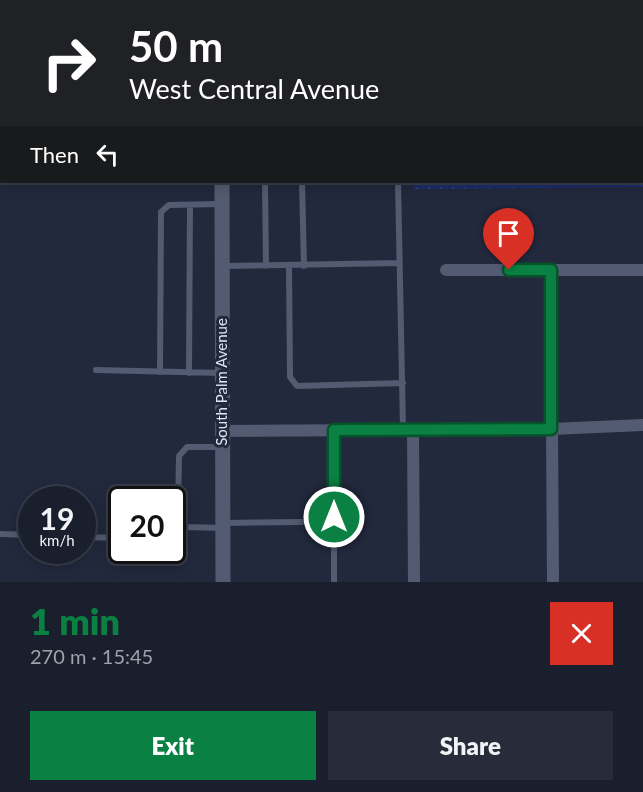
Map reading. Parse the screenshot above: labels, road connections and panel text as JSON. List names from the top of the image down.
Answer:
{
  "streets": {
    "street": ["South Palm Avenue"]
  },
  "page": {
    "turn": ["50 m", "West Central Avenue"],
    "then": "Then",
    "speed": "19 km/h",
    "limit": "20",
    "heading": ["1 min", "270 m · 15:45"],
    "buttons": ["Exit", "Share"]
  }
}
